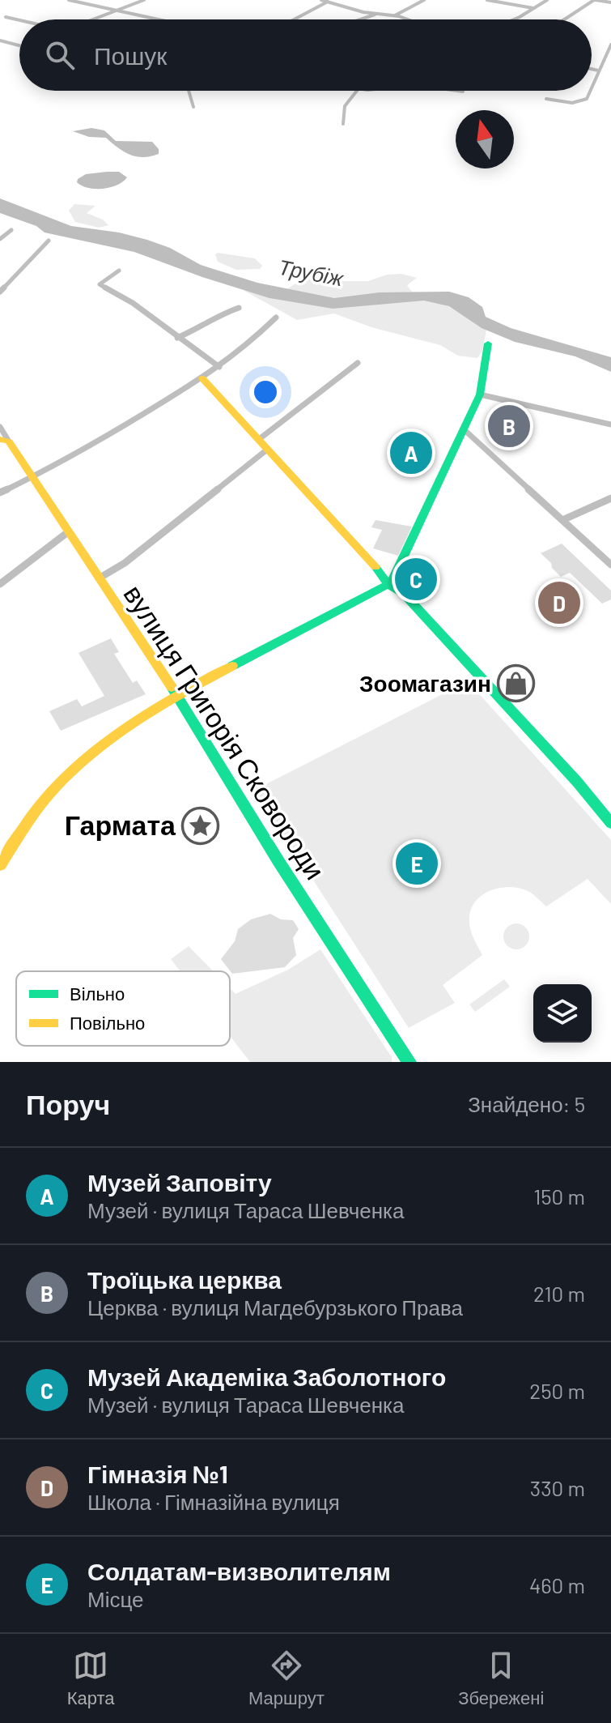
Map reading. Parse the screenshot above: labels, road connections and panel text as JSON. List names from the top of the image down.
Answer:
{
  "streets": {
    "street": ["вулиця Григорія Сковороди"]
  },
  "water": ["Трубіж"],
  "places": {
    "shop": ["Зоомагазин"],
    "place": ["Гармата"]
  },
  "legend": ["Вільно", "Повільно"],
  "north": "top",
  "page": {
    "search": "Пошук",
    "pins": [
      "B",
      "A",
      "C",
      "D",
      "E"
    ],
    "heading": ["Поруч", "Знайдено: 5"],
    "list": [
      {
        "mark": "A",
        "name": "Музей Заповіту",
        "note": "Музей · вулиця Тараса Шевченка",
        "value": "150 m"
      },
      {
        "mark": "B",
        "name": "Троїцька церква",
        "note": "Церква · вулиця Магдебурзького Права",
        "value": "210 m"
      },
      {
        "mark": "C",
        "name": "Музей Академіка Заболотного",
        "note": "Музей · вулиця Тараса Шевченка",
        "value": "250 m"
      },
      {
        "mark": "D",
        "name": "Гімназія №1",
        "note": "Школа · Гімназійна вулиця",
        "value": "330 m"
      },
      {
        "mark": "E",
        "name": "Солдатам-визволителям",
        "note": "Місце",
        "value": "460 m"
      }
    ],
    "nav": ["Карта", "Маршрут", "Збережені"]
  }
}
